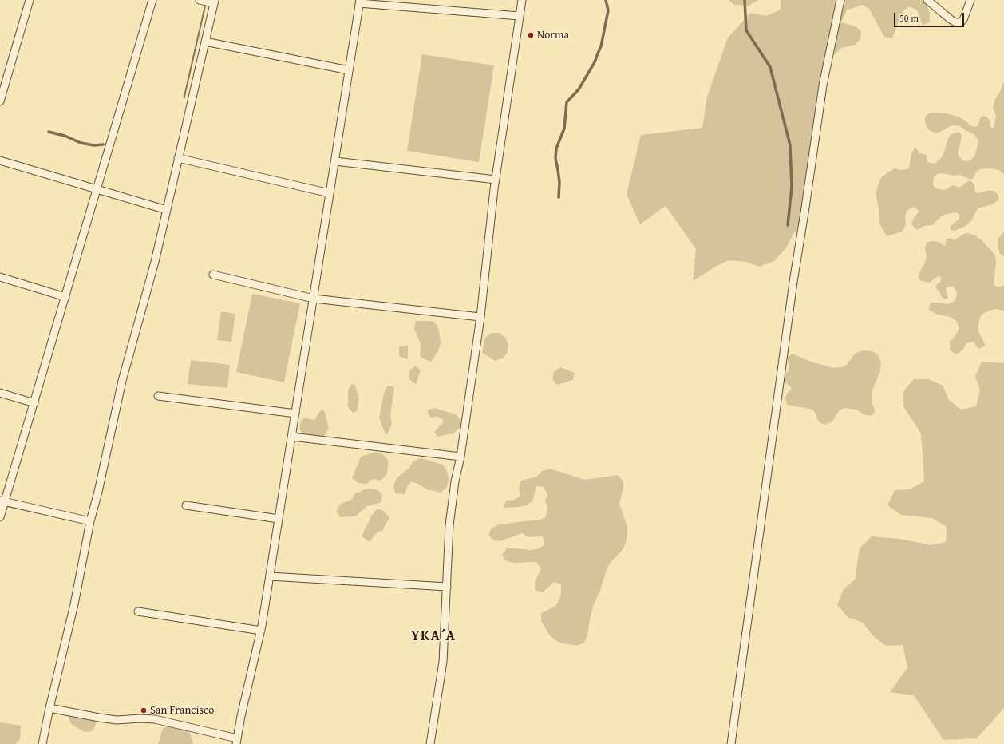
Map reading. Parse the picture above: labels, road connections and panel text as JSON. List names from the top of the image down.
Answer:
{
  "districts": ["YKA´A"],
  "places": ["Norma", "San Francisco"],
  "scale_bar": "50 m"
}
